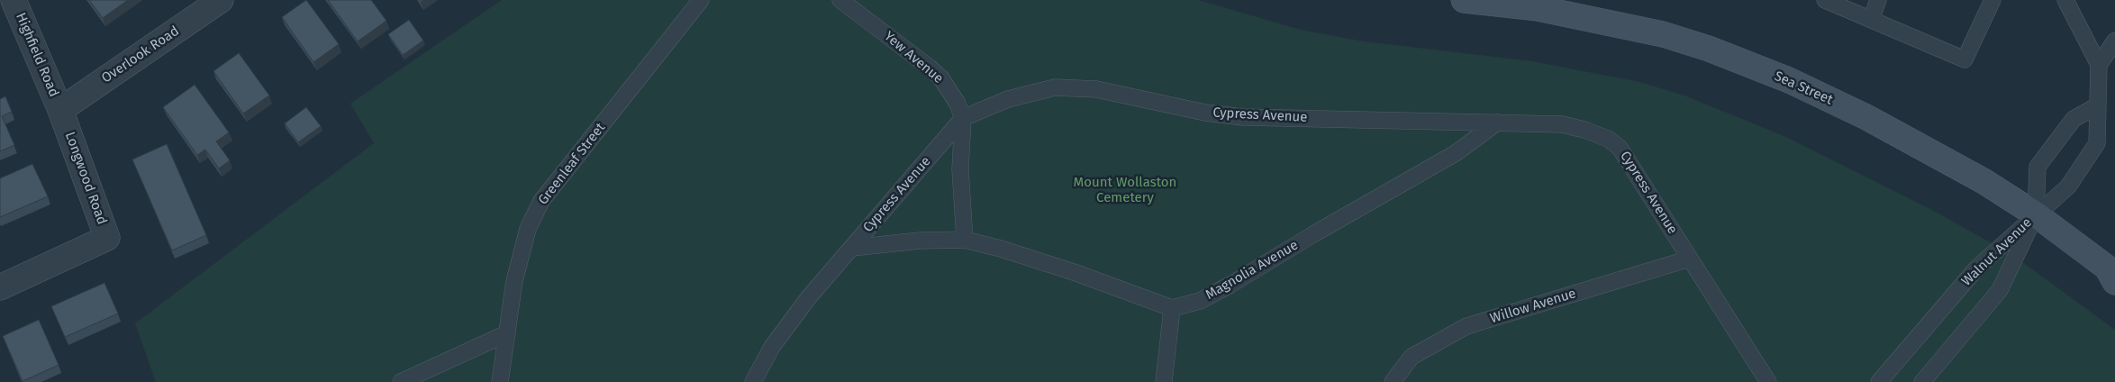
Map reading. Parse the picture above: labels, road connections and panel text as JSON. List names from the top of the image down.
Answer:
{
  "streets": {
    "main road": ["Sea Street"],
    "street": ["Highfield Road", "Overlook Road", "Longwood Road"],
    "lane": [
      "Yew Avenue",
      "Cypress Avenue",
      "Greenleaf Street",
      "Walnut Avenue",
      "Magnolia Avenue",
      "Willow Avenue"
    ]
  },
  "crossings": [
    ["Highfield Road", "Overlook Road"],
    ["Highfield Road", "Longwood Road"],
    ["Overlook Road", "Longwood Road"],
    ["Yew Avenue", "Cypress Avenue"],
    ["Sea Street", "Walnut Avenue"],
    ["Cypress Avenue", "Magnolia Avenue"],
    ["Cypress Avenue", "Willow Avenue"]
  ],
  "parks": ["Mount Wollaston Cemetery"]
}
